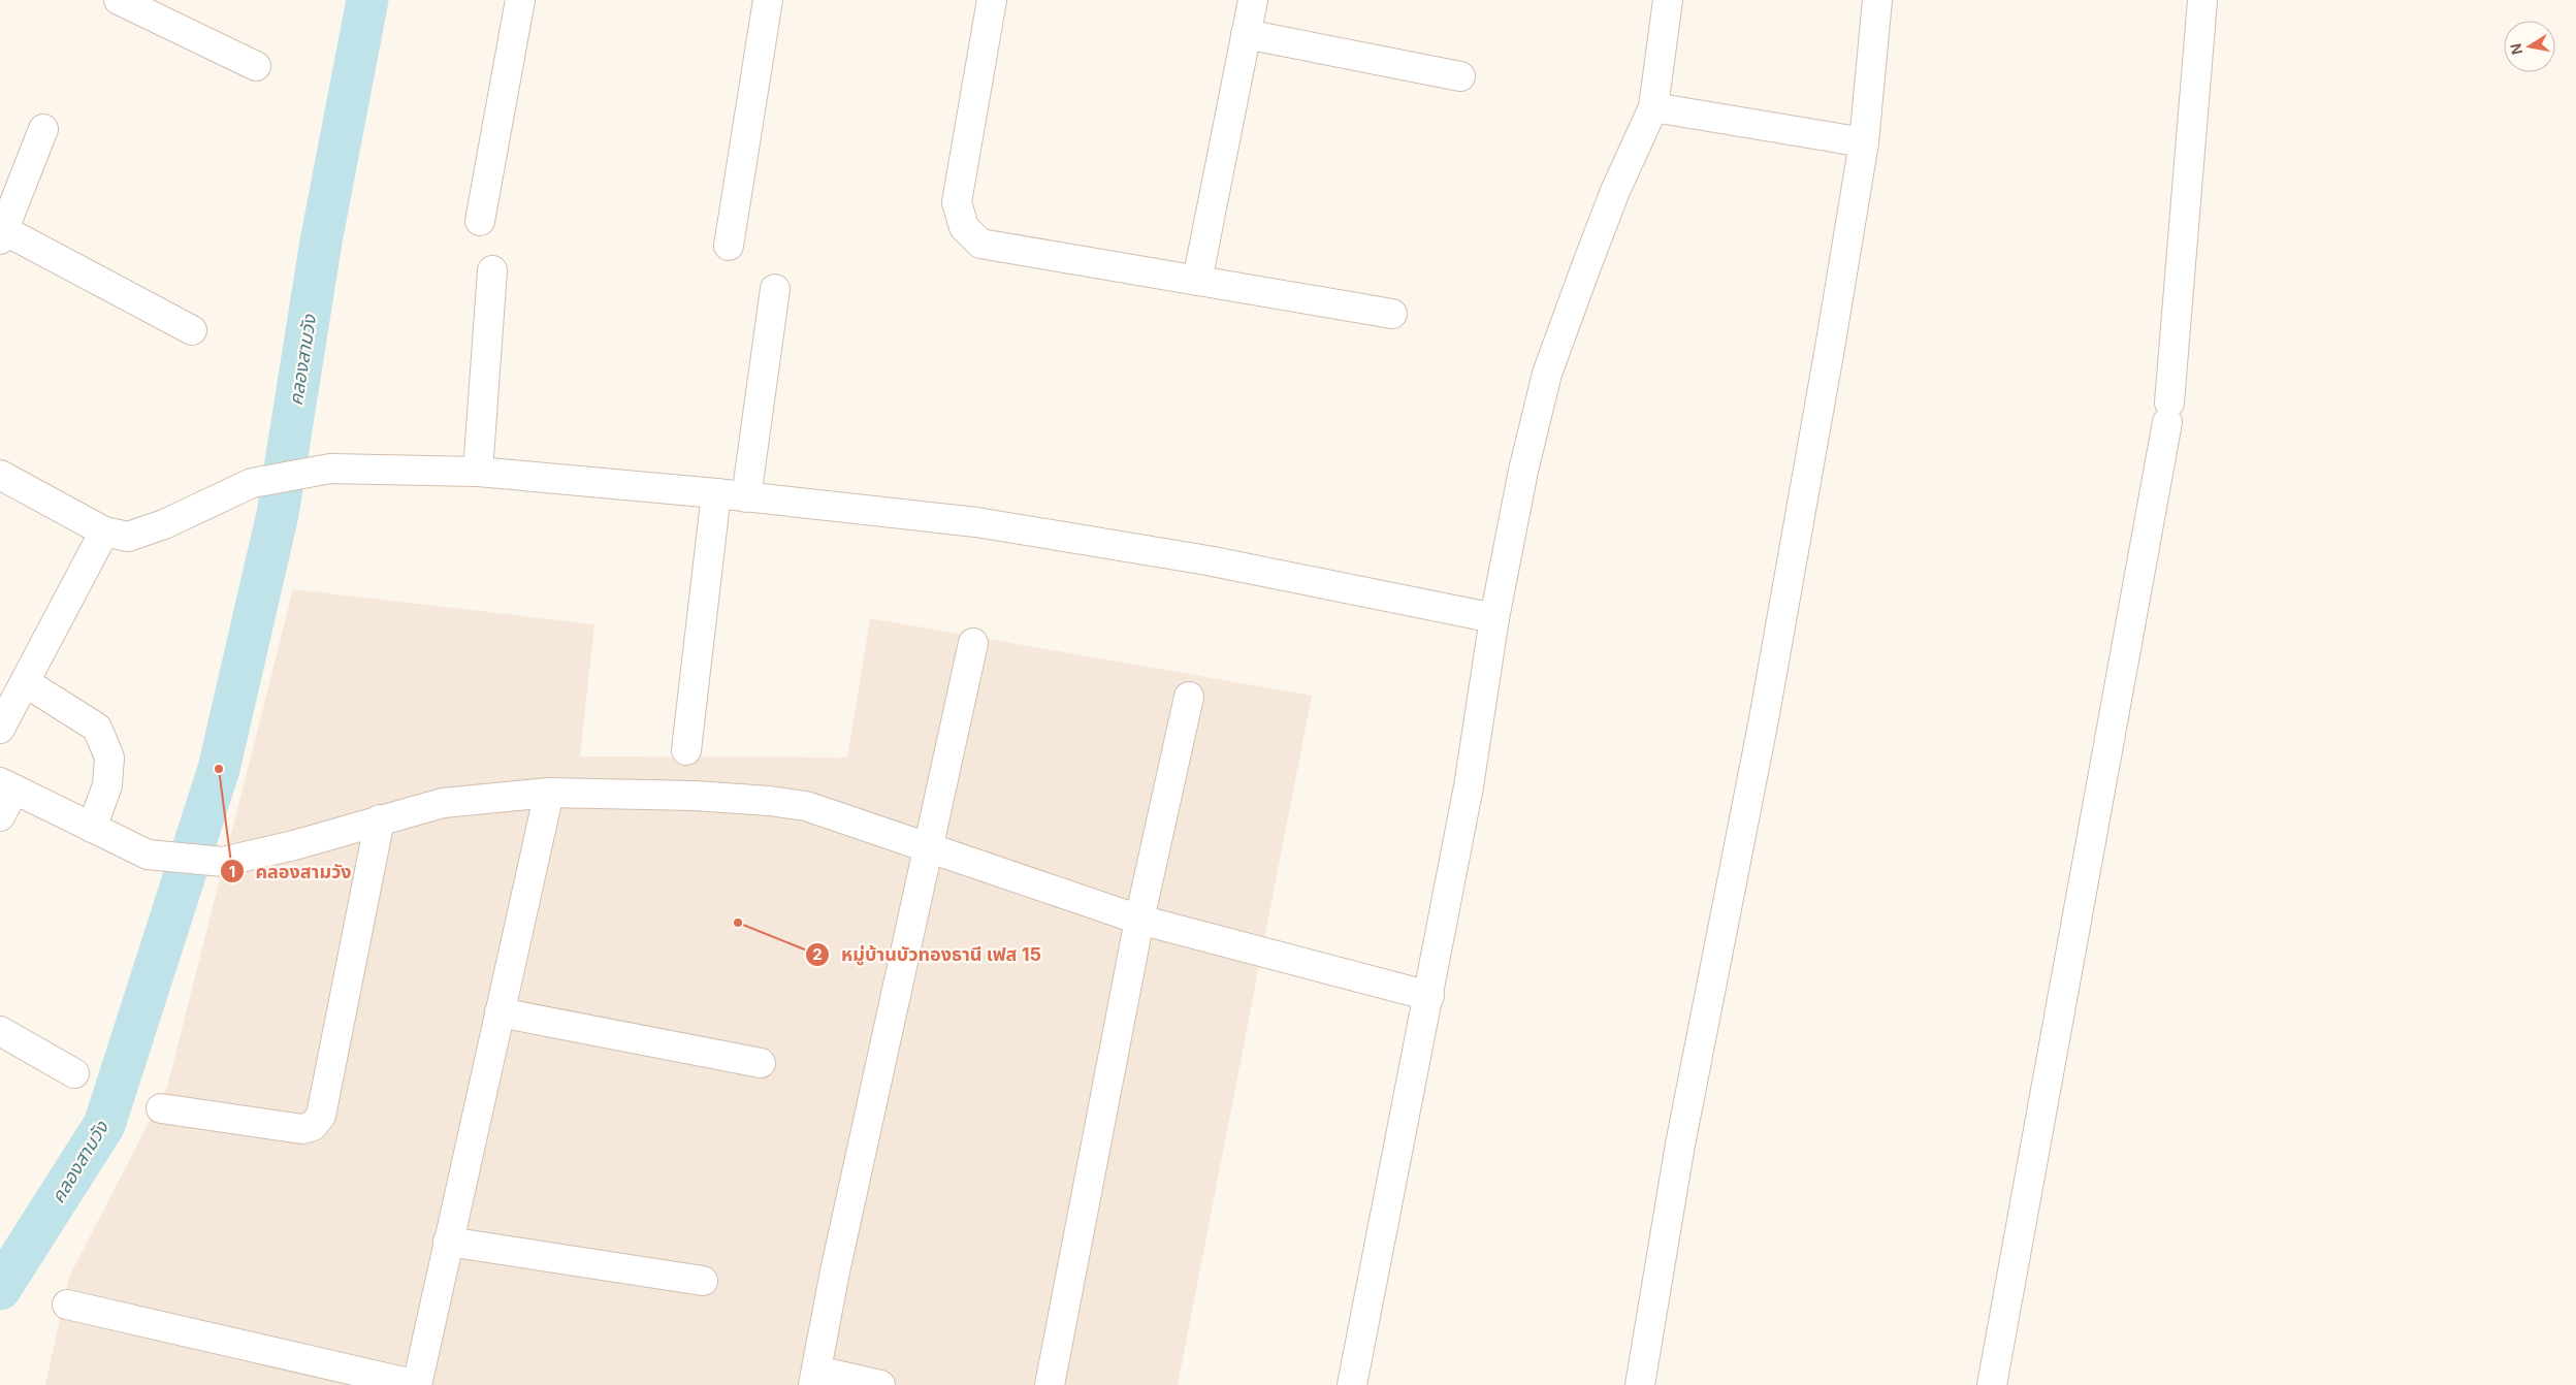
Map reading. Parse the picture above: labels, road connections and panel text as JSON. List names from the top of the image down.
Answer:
{
  "water": ["คลองสามวัง"],
  "places": ["คลองสามวัง", "หมู่บ้านบัวทองธานี เฟส 15"],
  "north": "left"
}
